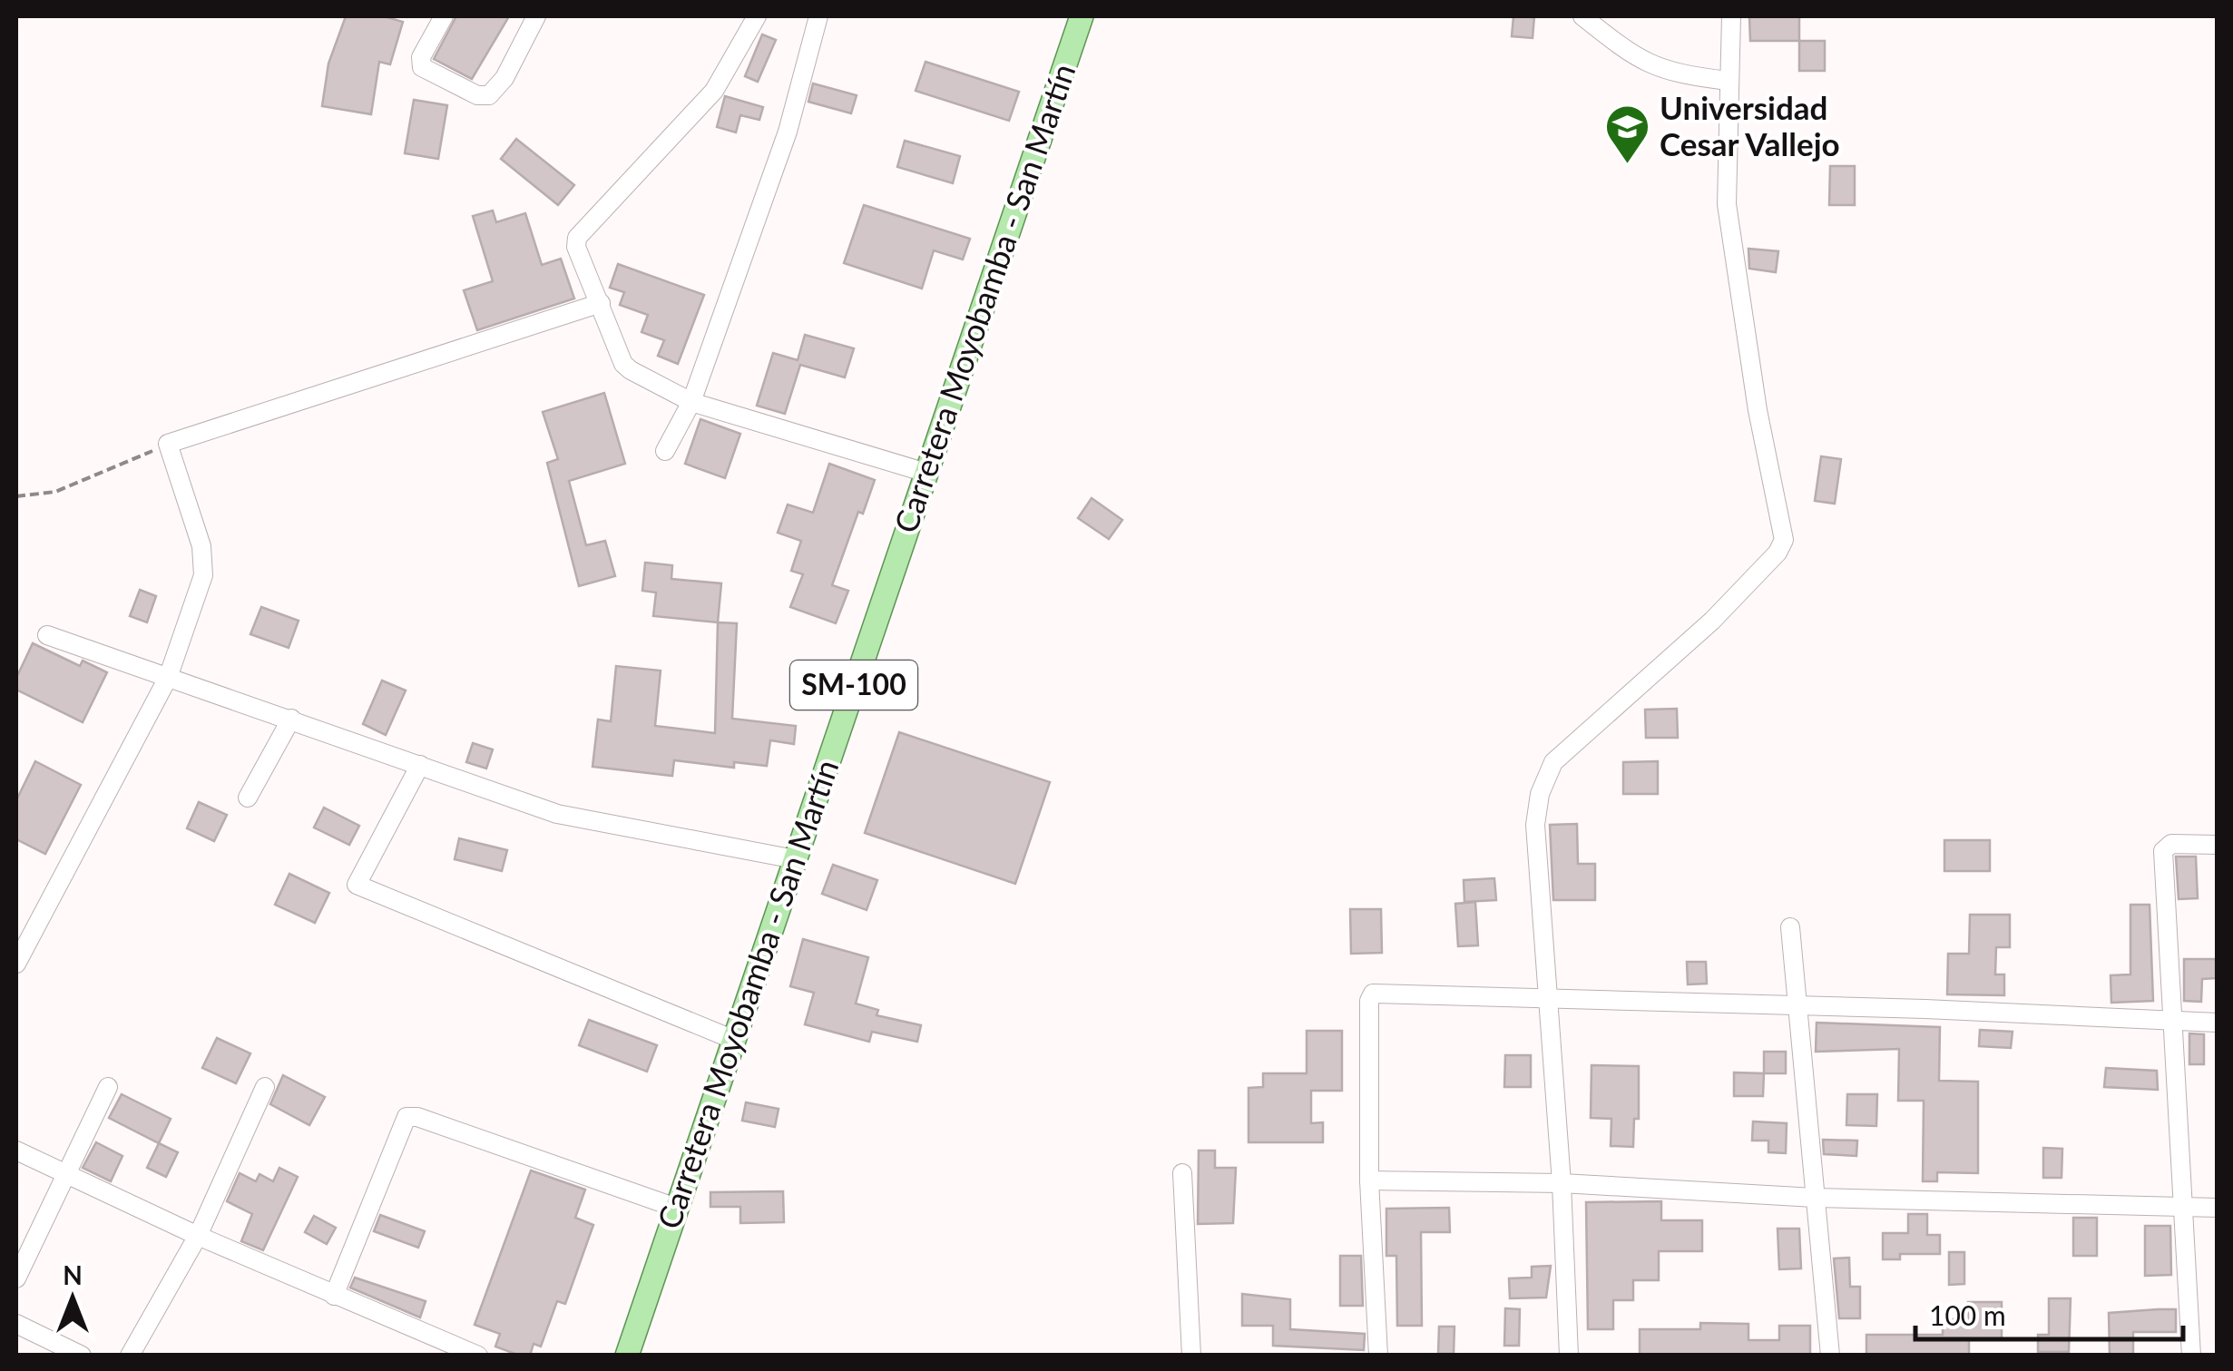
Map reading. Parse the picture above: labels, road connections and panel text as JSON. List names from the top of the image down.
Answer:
{
  "streets": {
    "main road": ["Carretera Moyobamba - San Martín", "SM-100"]
  },
  "places": {
    "school or university": ["Universidad Cesar Vallejo"]
  },
  "scale_bar": "100 m",
  "north": "top"
}
